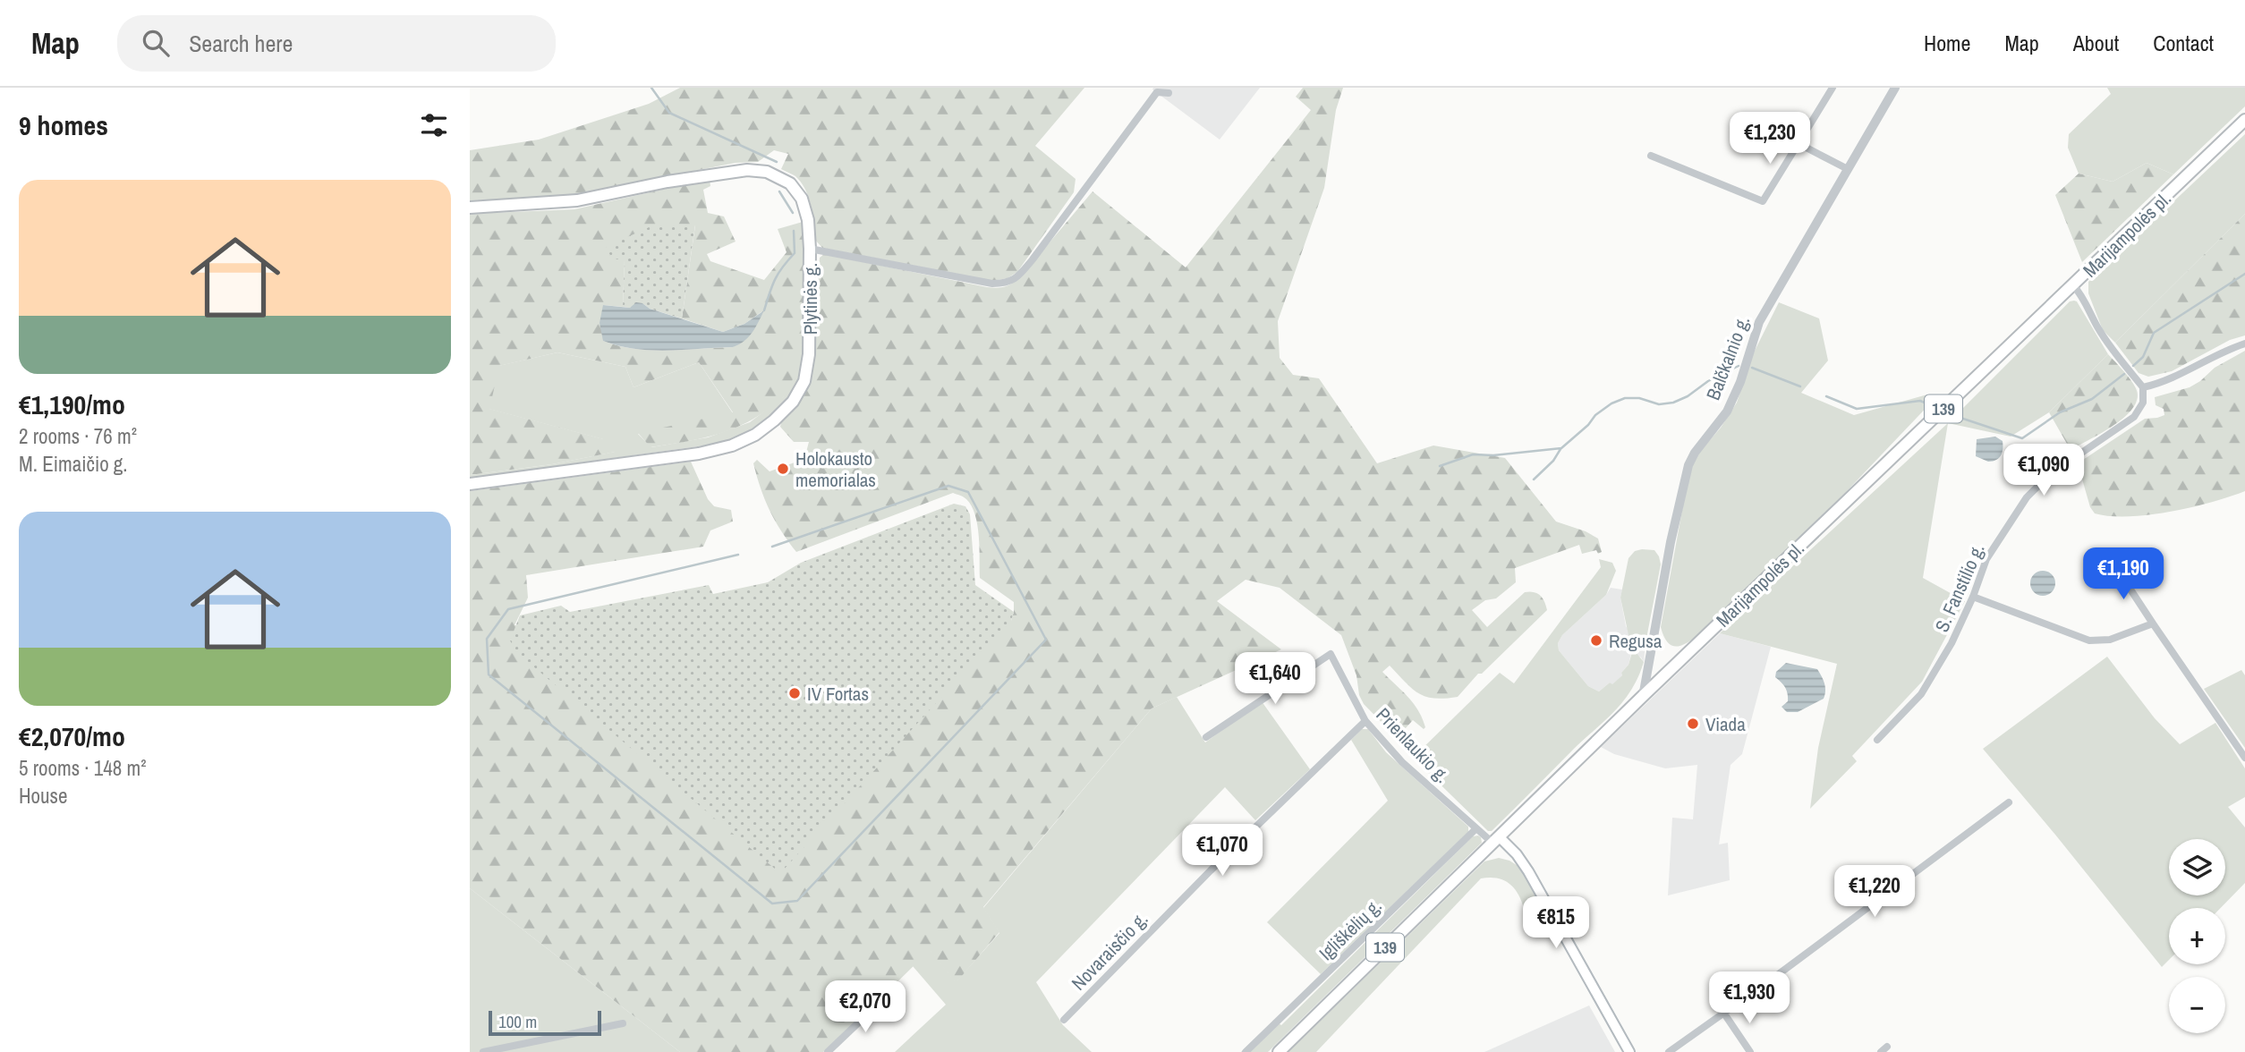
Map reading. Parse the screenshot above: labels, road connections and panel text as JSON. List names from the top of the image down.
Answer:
{
  "streets": {
    "main road": ["Marijampolės pl.", "Plytinės g.", "139"],
    "street": [
      "Balčkalnio g.",
      "S. Fanstilio g.",
      "Prienlaukio g.",
      "Igliškėlių g.",
      "Novaraisčio g."
    ]
  },
  "crossings": [
    ["Marijampolės pl.", "Balčkalnio g."],
    ["Marijampolės pl.", "Prienlaukio g."],
    ["Prienlaukio g.", "Igliškėlių g."],
    ["Prienlaukio g.", "Novaraisčio g."]
  ],
  "places": [
    "Holokausto memorialas",
    "Regusa",
    "IV Fortas",
    "Viada"
  ],
  "scale_bar": "100 m",
  "page": {
    "header": "Map",
    "search": "Search here",
    "nav": [
      "Home",
      "Map",
      "About",
      "Contact"
    ],
    "heading": "9 homes",
    "price": [
      "€1,230",
      "€1,090",
      "€1,190",
      "€1,640",
      "€1,070",
      "€1,220",
      "€815",
      "€1,930",
      "€2,070"
    ],
    "list": [
      {
        "name": "€1,190/mo",
        "note": "2 rooms · 76 m² · M. Eimaičio g."
      },
      {
        "name": "€2,070/mo",
        "note": "5 rooms · 148 m² · House"
      }
    ],
    "map_buttons": ["+", "−"],
    "scale": "100 m"
  }
}
